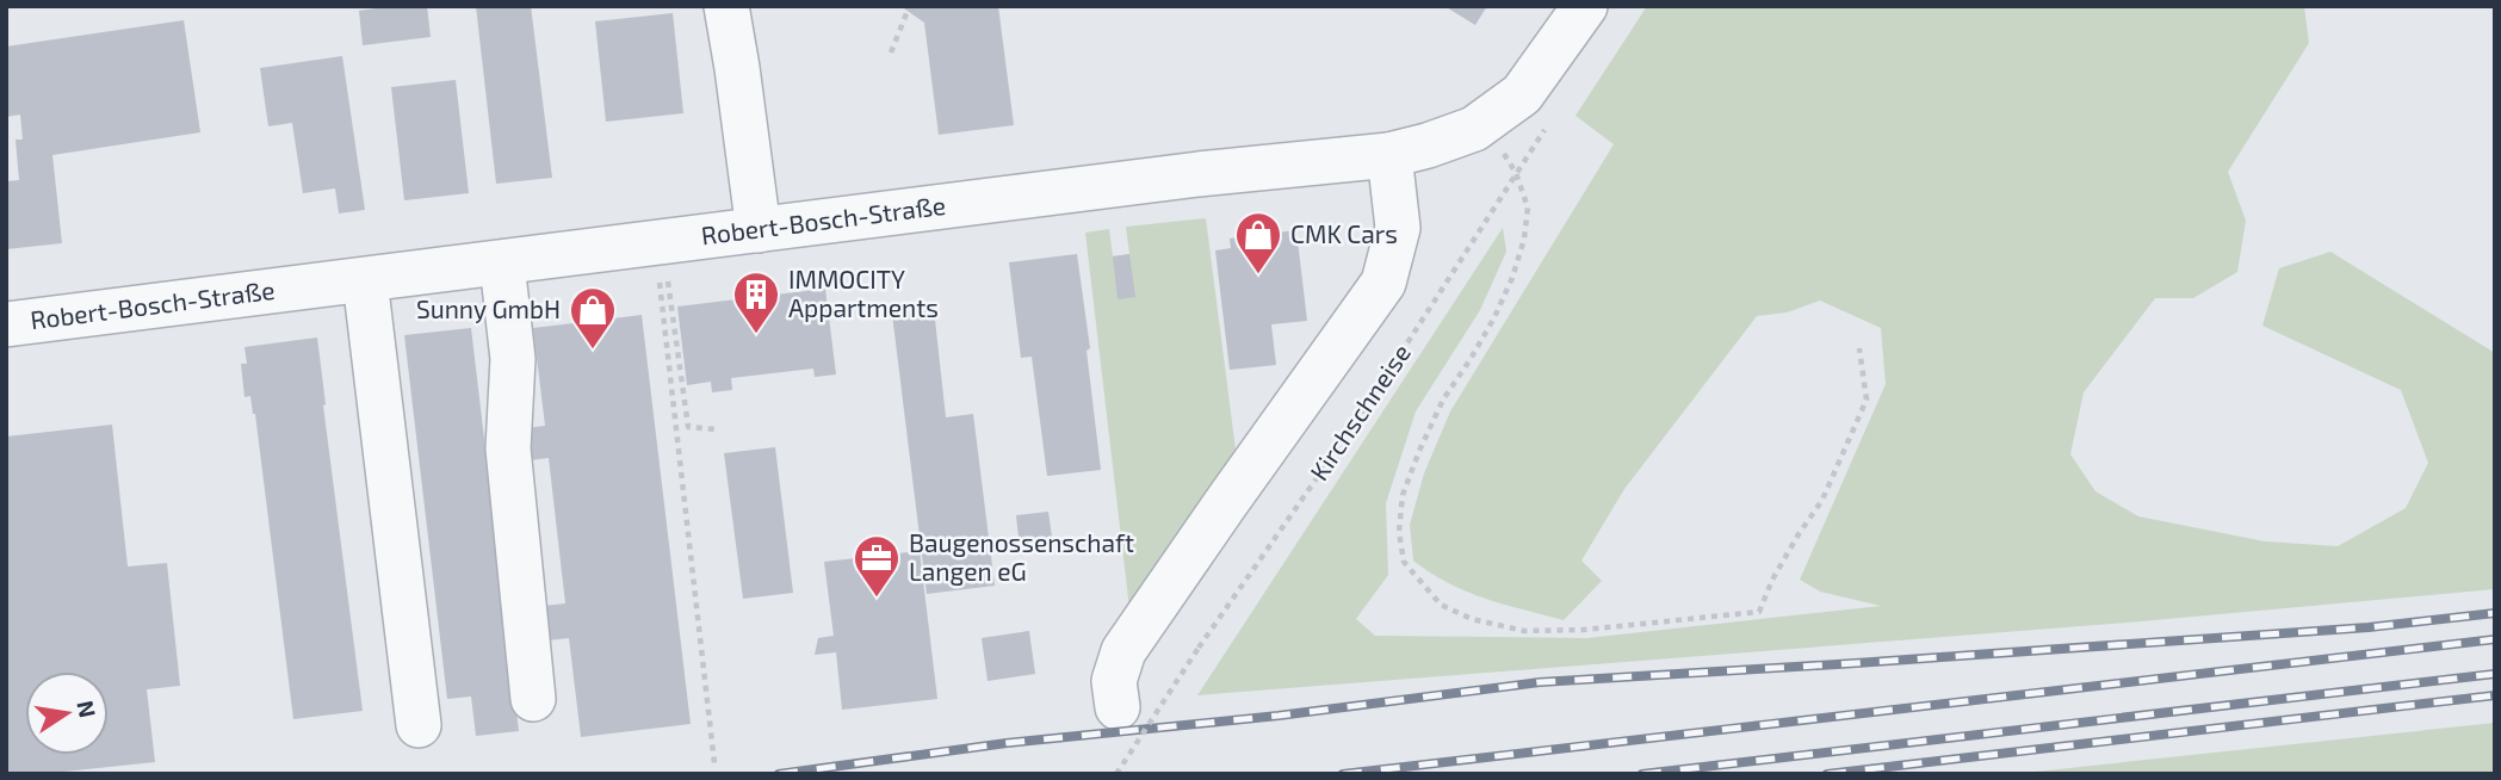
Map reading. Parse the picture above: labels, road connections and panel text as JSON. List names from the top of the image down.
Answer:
{
  "streets": {
    "street": ["Robert-Bosch-Straße"],
    "path": ["Kirchschneise"]
  },
  "places": {
    "shop": ["CMK Cars", "Sunny GmbH"],
    "building": ["IMMOCITY Appartments"],
    "office": ["Baugenossenschaft Langen eG"]
  },
  "north": "right"
}
